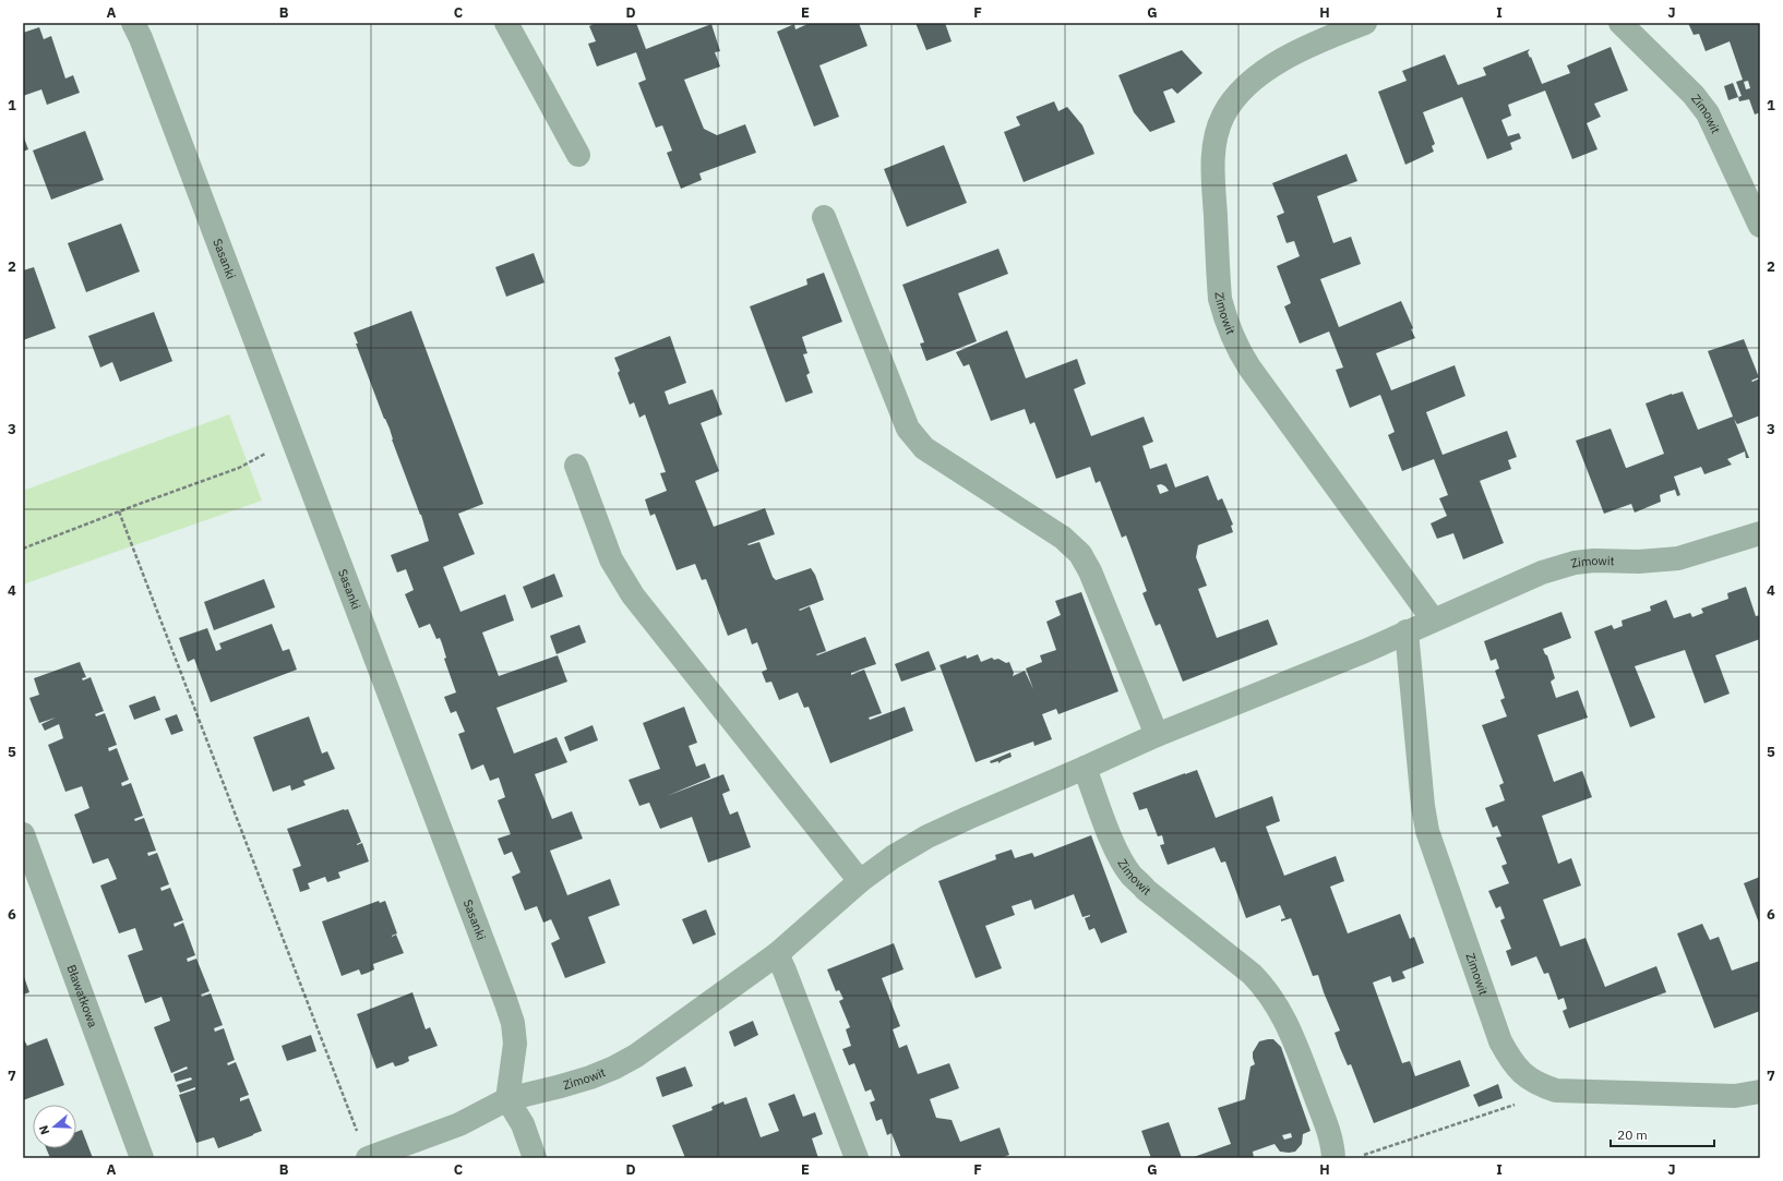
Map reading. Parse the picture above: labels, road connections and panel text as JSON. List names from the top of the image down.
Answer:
{
  "streets": {
    "street": ["Zimowit", "Sasanki", "Bławatkowa"]
  },
  "crossings": [
    ["Zimowit", "Sasanki"]
  ],
  "scale_bar": "20 m",
  "north": "left",
  "grid": {
    "columns": [
      "A",
      "B",
      "C",
      "D",
      "E",
      "F",
      "G",
      "H",
      "I",
      "J"
    ],
    "rows": [
      "1",
      "2",
      "3",
      "4",
      "5",
      "6",
      "7"
    ]
  }
}
